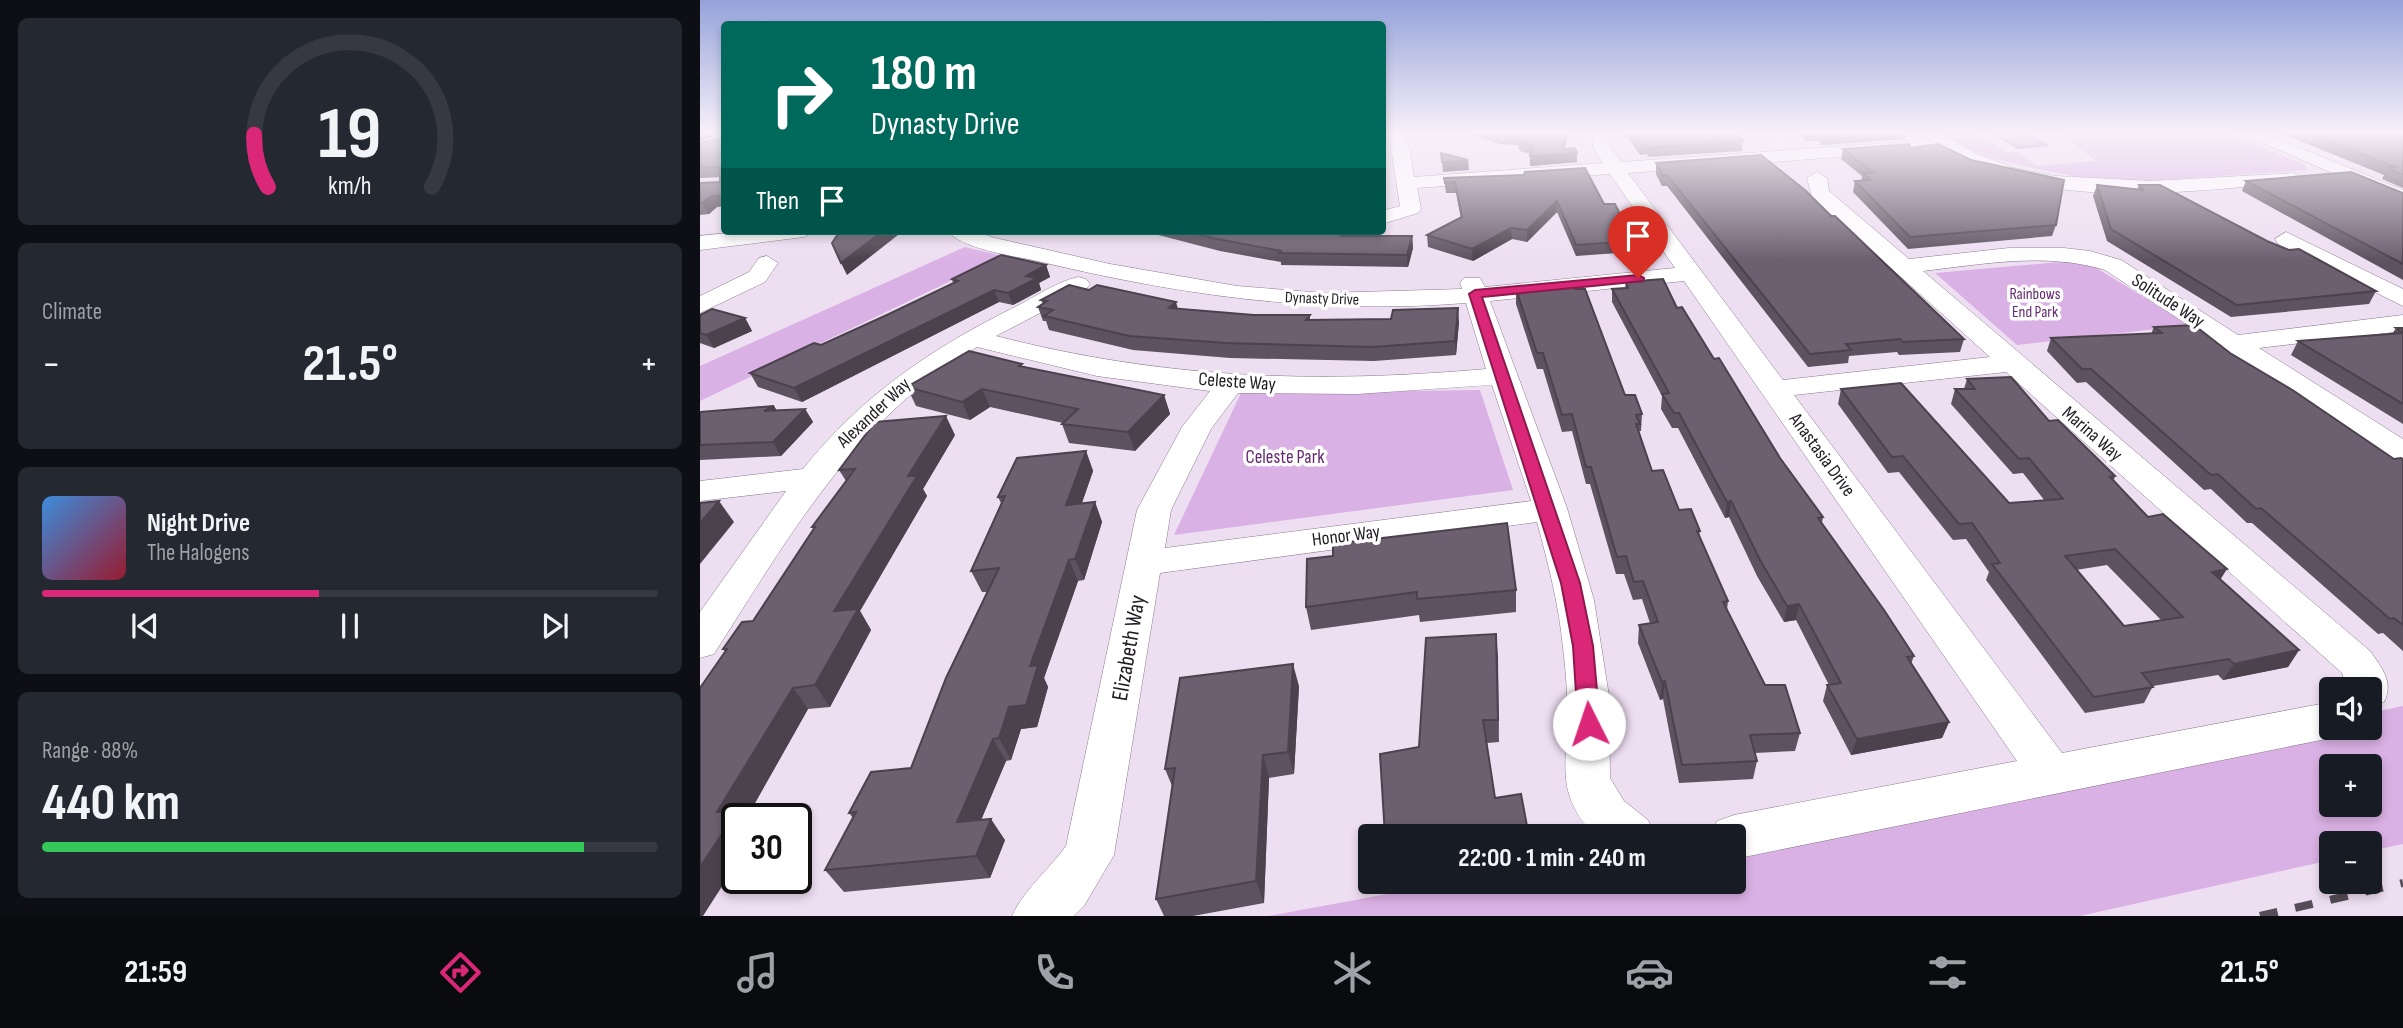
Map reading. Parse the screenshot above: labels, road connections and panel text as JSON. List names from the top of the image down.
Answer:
{
  "streets": {
    "street": [
      "Dynasty Drive",
      "Solitude Way",
      "Celeste Way",
      "Alexander Way",
      "Marina Way",
      "Anastasia Drive",
      "Honor Way",
      "Elizabeth Way"
    ]
  },
  "crossings": [
    ["Dynasty Drive", "Alexander Way"],
    ["Dynasty Drive", "Anastasia Drive"],
    ["Solitude Way", "Marina Way"],
    ["Celeste Way", "Alexander Way"],
    ["Celeste Way", "Elizabeth Way"],
    ["Honor Way", "Elizabeth Way"]
  ],
  "parks": ["Rainbows End Park", "Celeste Park"],
  "page": {
    "turn": ["180 m", "Dynasty Drive"],
    "then": "Then",
    "tile": [
      "Climate",
      ["Range · 88%", "440 km"]
    ],
    "heat": ["−", "21.5°", "+"],
    "song": ["Night Drive", "The Halogens"],
    "map_buttons": ["+", "−"],
    "limit": "30",
    "trip": "22:00 · 1 min · 240 m",
    "tabs": ["21:59", "21.5°"],
    "gauge": ["19", "km/h"]
  }
}
